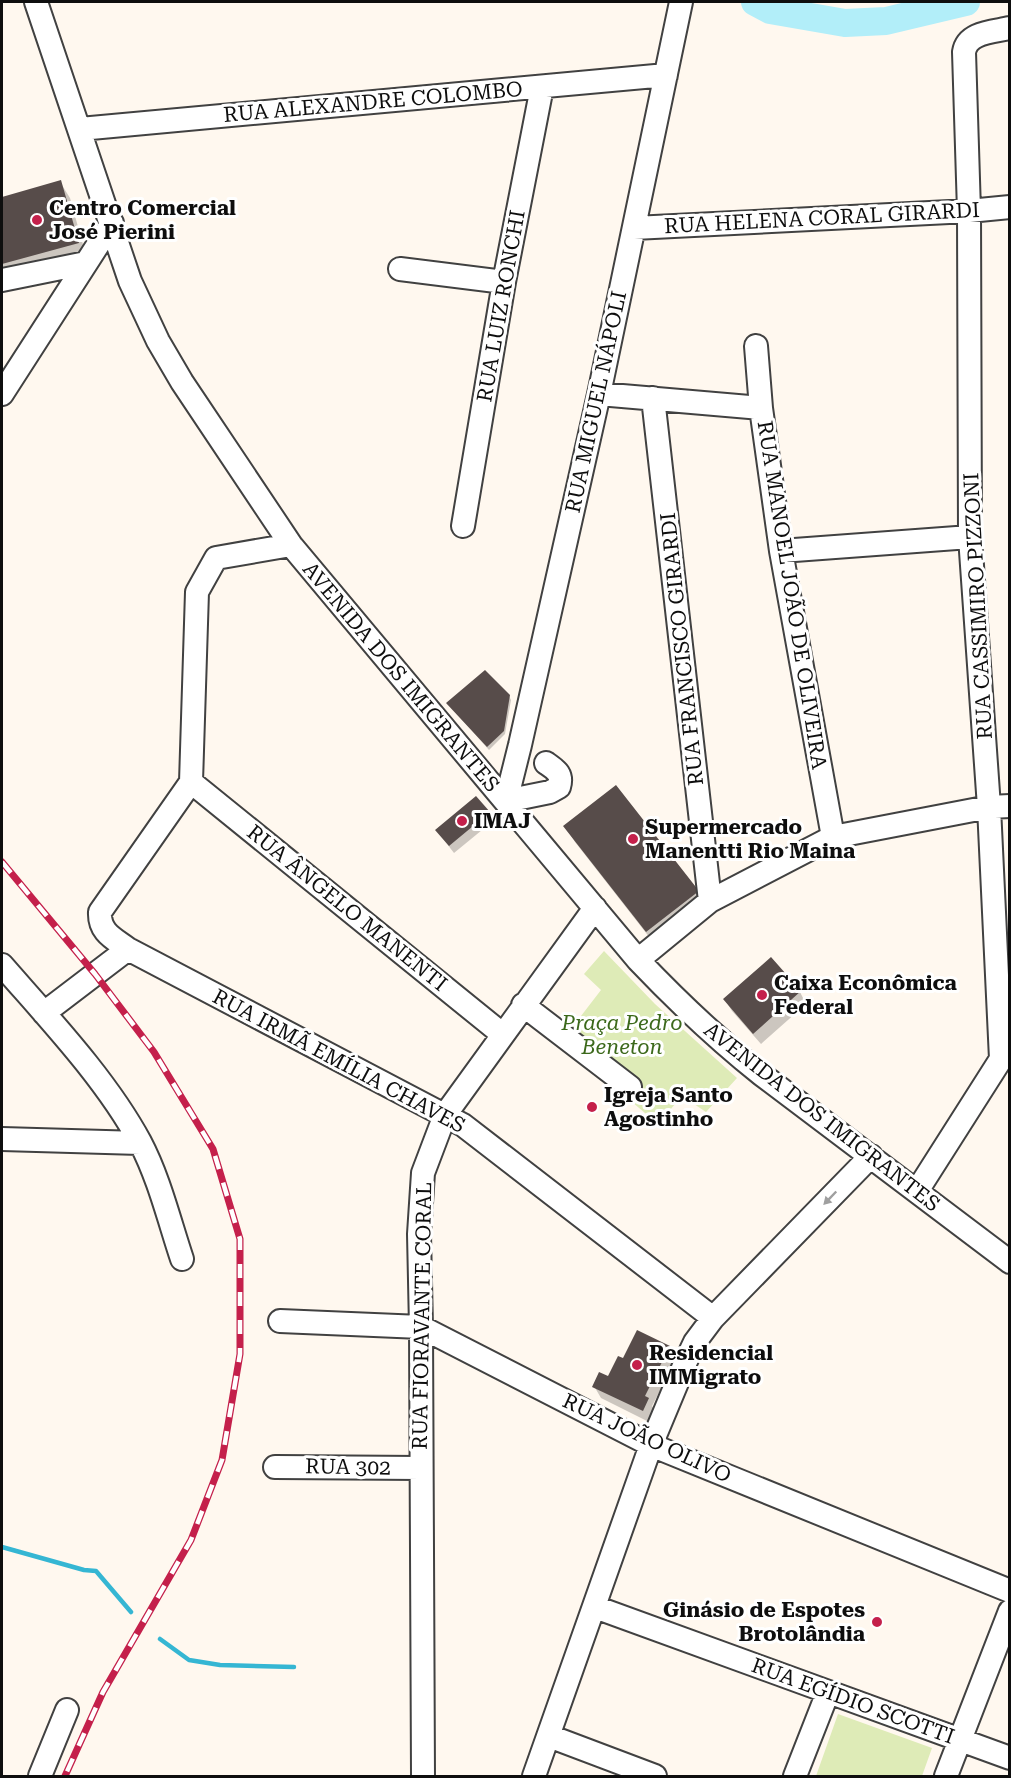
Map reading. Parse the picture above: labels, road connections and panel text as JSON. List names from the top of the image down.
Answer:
{
  "streets": {
    "street": [
      "RUA ALEXANDRE COLOMBO",
      "RUA HELENA CORAL GIRARDI",
      "RUA LUIZ RONCHI",
      "RUA MIGUEL NÁPOLI",
      "RUA MANOEL JOÃO DE OLIVEIRA",
      "RUA CASSIMIRO PIZZONI",
      "RUA FRANCISCO GIRARDI",
      "AVENIDA DOS IMIGRANTES",
      "RUA ÂNGELO MANENTI",
      "RUA IRMÃ EMÍLIA CHAVES",
      "RUA FIORAVANTE CORAL",
      "RUA JOÃO OLIVO",
      "RUA 302",
      "RUA EGÍDIO SCOTTI"
    ]
  },
  "crossings": [
    ["RUA ALEXANDRE COLOMBO", "RUA LUIZ RONCHI"],
    ["RUA ALEXANDRE COLOMBO", "RUA MIGUEL NÁPOLI"],
    ["RUA ALEXANDRE COLOMBO", "AVENIDA DOS IMIGRANTES"],
    ["RUA HELENA CORAL GIRARDI", "RUA MIGUEL NÁPOLI"],
    ["RUA HELENA CORAL GIRARDI", "RUA CASSIMIRO PIZZONI"],
    ["RUA MIGUEL NÁPOLI", "RUA MANOEL JOÃO DE OLIVEIRA"],
    ["RUA MIGUEL NÁPOLI", "AVENIDA DOS IMIGRANTES"],
    ["RUA MANOEL JOÃO DE OLIVEIRA", "RUA FRANCISCO GIRARDI"],
    ["RUA CASSIMIRO PIZZONI", "AVENIDA DOS IMIGRANTES"],
    ["AVENIDA DOS IMIGRANTES", "RUA FIORAVANTE CORAL"],
    ["RUA ÂNGELO MANENTI", "RUA IRMÃ EMÍLIA CHAVES"],
    ["RUA ÂNGELO MANENTI", "RUA FIORAVANTE CORAL"],
    ["RUA IRMÃ EMÍLIA CHAVES", "RUA FIORAVANTE CORAL"],
    ["RUA FIORAVANTE CORAL", "RUA JOÃO OLIVO"],
    ["RUA FIORAVANTE CORAL", "RUA 302"]
  ],
  "parks": ["Praça Pedro Beneton"],
  "places": [
    "Centro Comercial José Pierini",
    "IMAJ",
    "Supermercado Manentti Rio Maina",
    "Caixa Econômica Federal",
    "Igreja Santo Agostinho",
    "Residencial IMMigrato",
    "Ginásio de Espotes Brotolândia"
  ]
}
